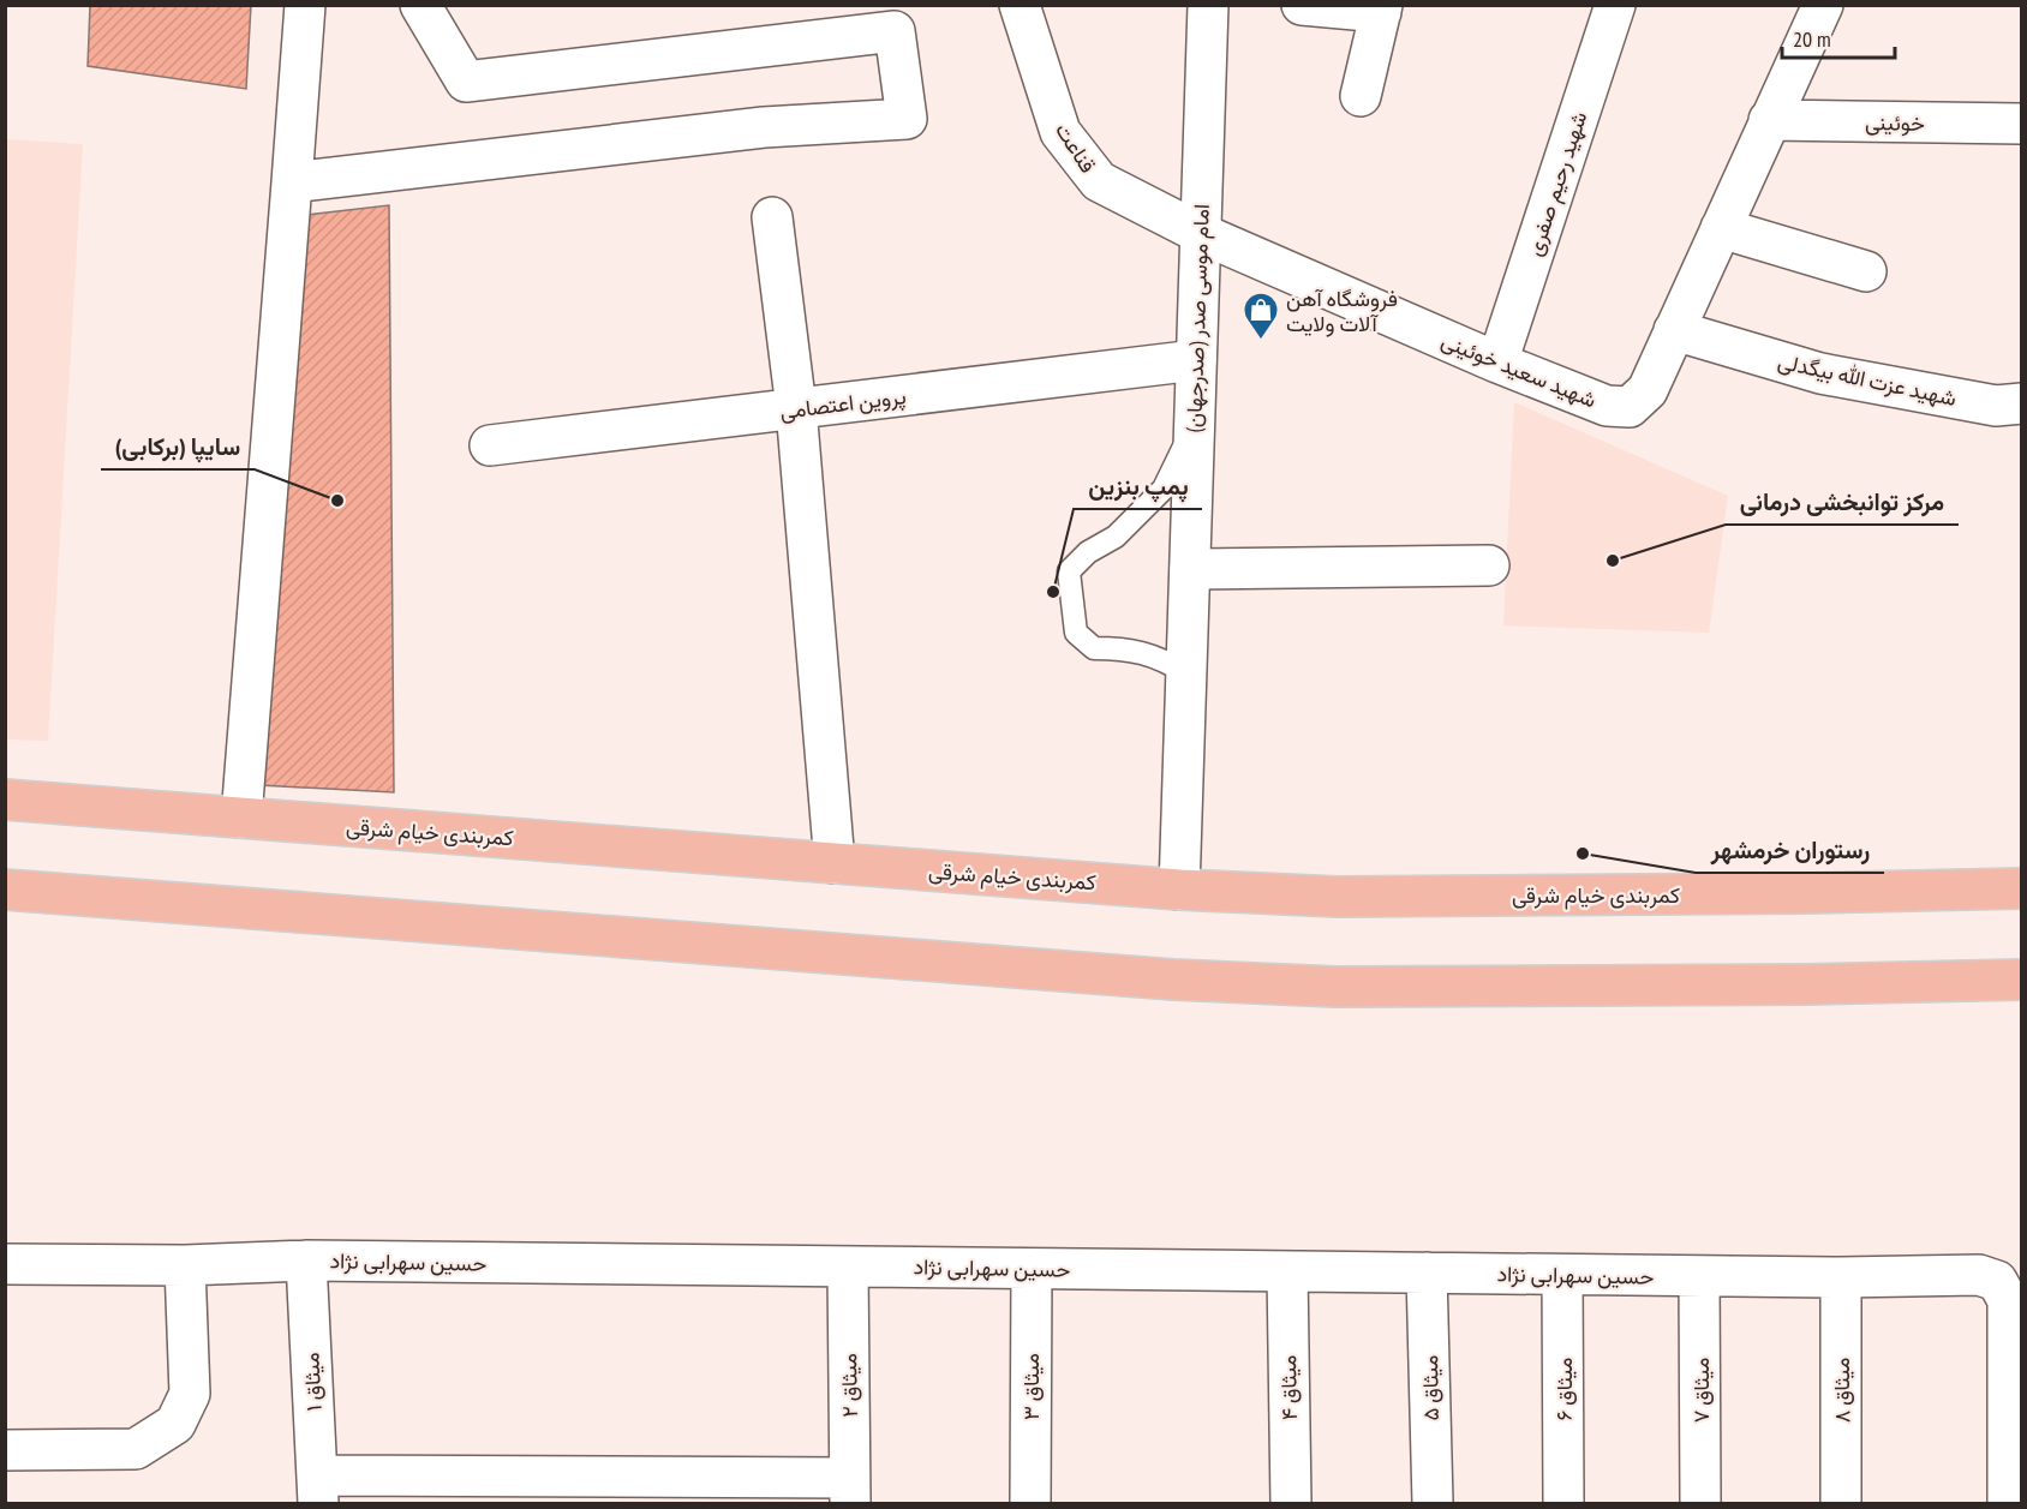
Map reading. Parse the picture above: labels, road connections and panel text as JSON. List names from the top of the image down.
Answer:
{
  "streets": {
    "highway": ["کمربندی خیام شرقی"],
    "street": [
      "خوئینی",
      "قناعت",
      "شهید رحیم صفری",
      "(صدرجهان) امام موسی صدر",
      "شهید سعید خوئینی",
      "شهید عزت الله بیگدلی",
      "پروین اعتصامی",
      "حسین سهرابی نژاد",
      "میثاق ۱",
      "میثاق ۲",
      "میثاق ۳",
      "میثاق ۴",
      "میثاق ۵",
      "میثاق ۶",
      "میثاق ۷",
      "میثاق ۸"
    ]
  },
  "crossings": [
    ["خوئینی", "شهید سعید خوئینی"],
    ["قناعت", "(صدرجهان) امام موسی صدر"],
    ["قناعت", "شهید سعید خوئینی"],
    ["شهید رحیم صفری", "شهید سعید خوئینی"],
    ["(صدرجهان) امام موسی صدر", "شهید سعید خوئینی"],
    ["(صدرجهان) امام موسی صدر", "پروین اعتصامی"],
    ["(صدرجهان) امام موسی صدر", "کمربندی خیام شرقی"],
    ["شهید سعید خوئینی", "شهید عزت الله بیگدلی"],
    ["حسین سهرابی نژاد", "میثاق ۱"],
    ["حسین سهرابی نژاد", "میثاق ۲"],
    ["حسین سهرابی نژاد", "میثاق ۳"],
    ["حسین سهرابی نژاد", "میثاق ۴"],
    ["حسین سهرابی نژاد", "میثاق ۵"],
    ["حسین سهرابی نژاد", "میثاق ۶"],
    ["حسین سهرابی نژاد", "میثاق ۷"],
    ["حسین سهرابی نژاد", "میثاق ۸"]
  ],
  "places": {
    "shop": ["فروشگاه آهن آلات ولایت"],
    "other": [
      "سایپا (برکابی)",
      "مرکز توانبخشی درمانی",
      "پمپ بنزین",
      "رستوران خرمشهر"
    ]
  },
  "scale_bar": "20 m"
}
